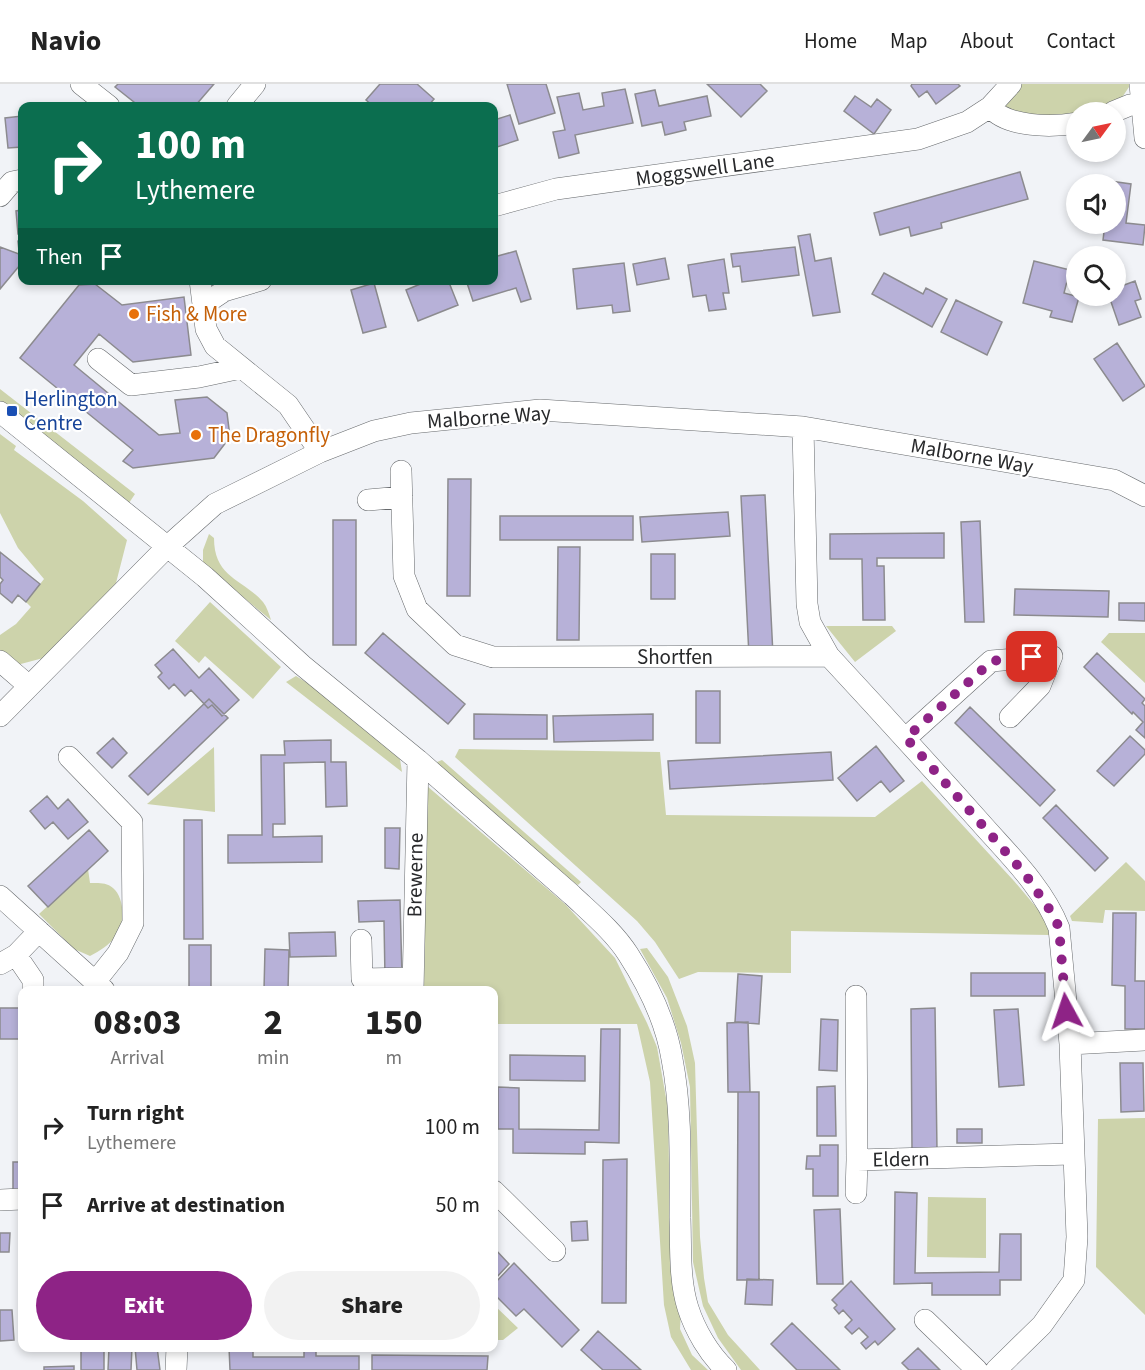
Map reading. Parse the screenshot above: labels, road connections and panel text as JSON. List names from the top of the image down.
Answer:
{
  "streets": {
    "street": [
      "Moggswell Lane",
      "Malborne Way",
      "Shortfen",
      "Brewerne",
      "Eldern"
    ]
  },
  "places": {
    "other": ["Fish & More", "The Dragonfly"],
    "transit": ["Herlington Centre"]
  },
  "north": "top right",
  "page": {
    "header": "Navio",
    "nav": [
      "Home",
      "Map",
      "About",
      "Contact"
    ],
    "turn": ["100 m", "Lythemere"],
    "then": "Then",
    "eta": [
      "08:03",
      "Arrival",
      "2",
      "min",
      "150",
      "m"
    ],
    "list": [
      {
        "name": "Turn right",
        "note": "Lythemere",
        "value": "100 m"
      },
      {
        "name": "Arrive at destination",
        "value": "50 m"
      }
    ],
    "buttons": ["Exit", "Share"]
  }
}
